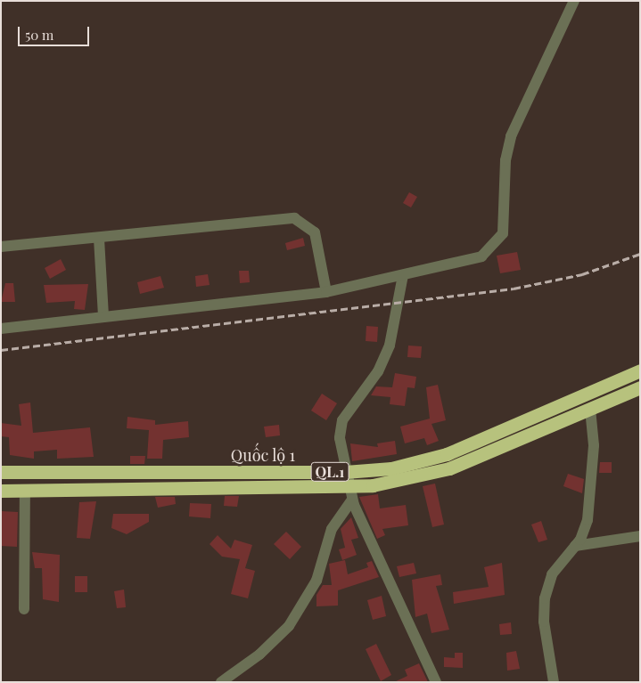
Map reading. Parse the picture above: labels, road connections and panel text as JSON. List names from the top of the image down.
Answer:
{
  "streets": {
    "highway": ["Quốc lộ 1", "QL.1"]
  },
  "scale_bar": "50 m"
}
